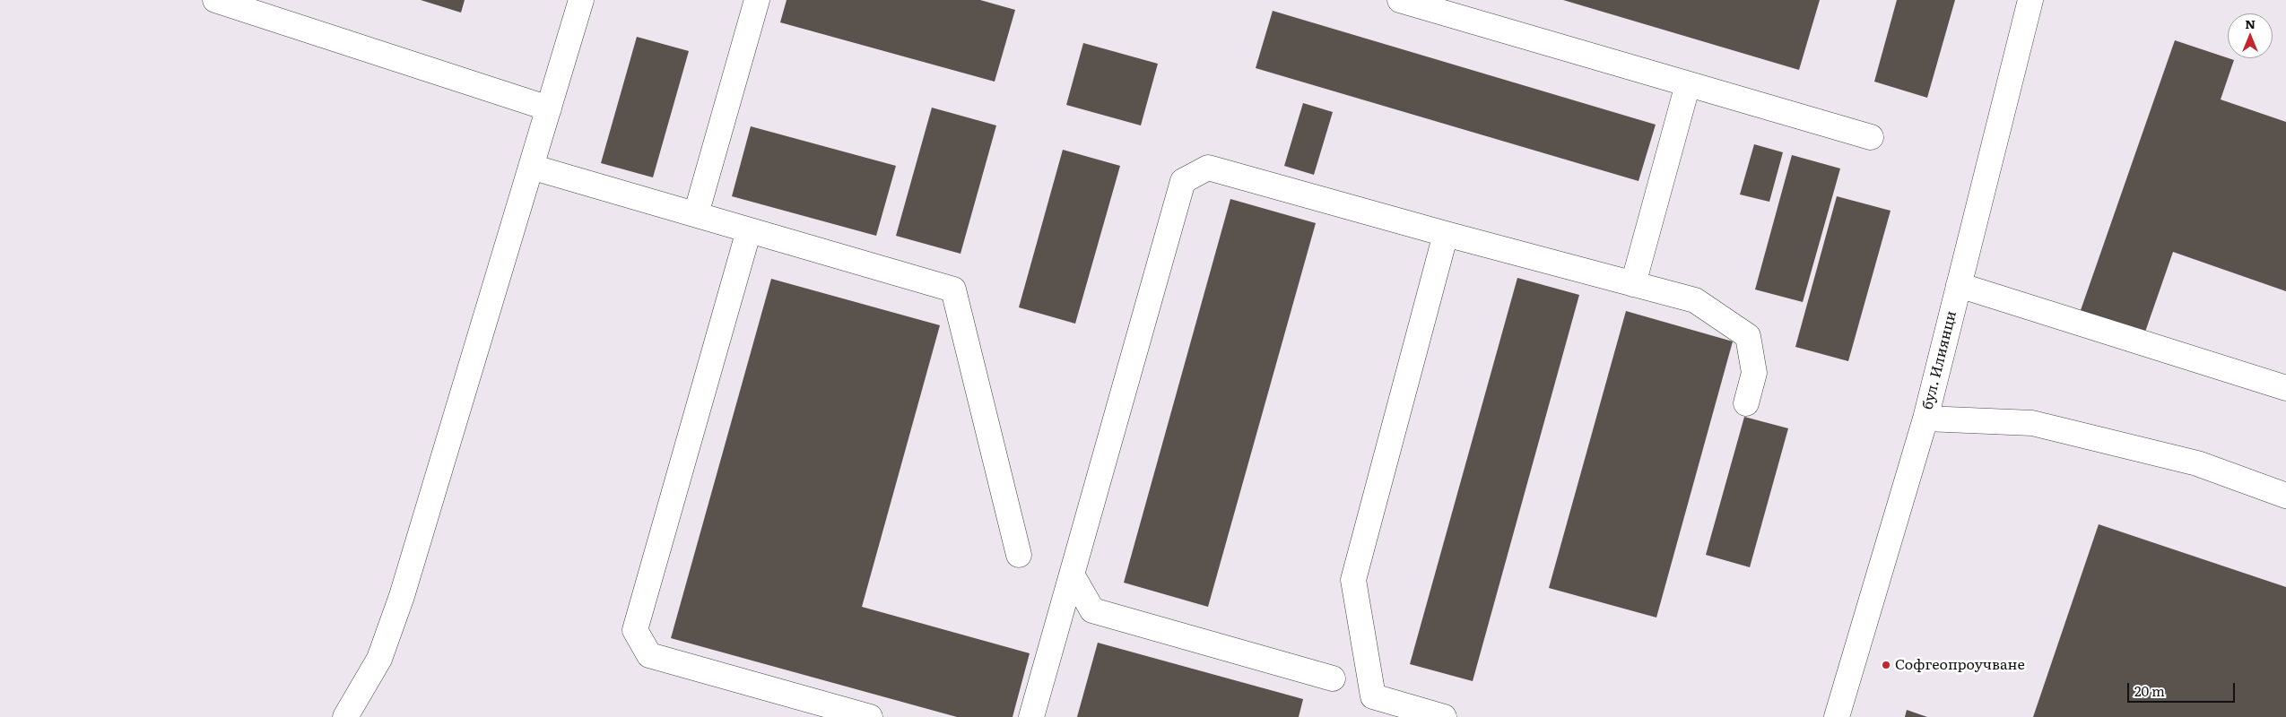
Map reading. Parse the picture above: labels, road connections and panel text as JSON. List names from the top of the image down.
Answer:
{
  "streets": {
    "street": ["бул. Илиянци"]
  },
  "places": ["Софгеопроучване"],
  "scale_bar": "20 m",
  "north": "top"
}
